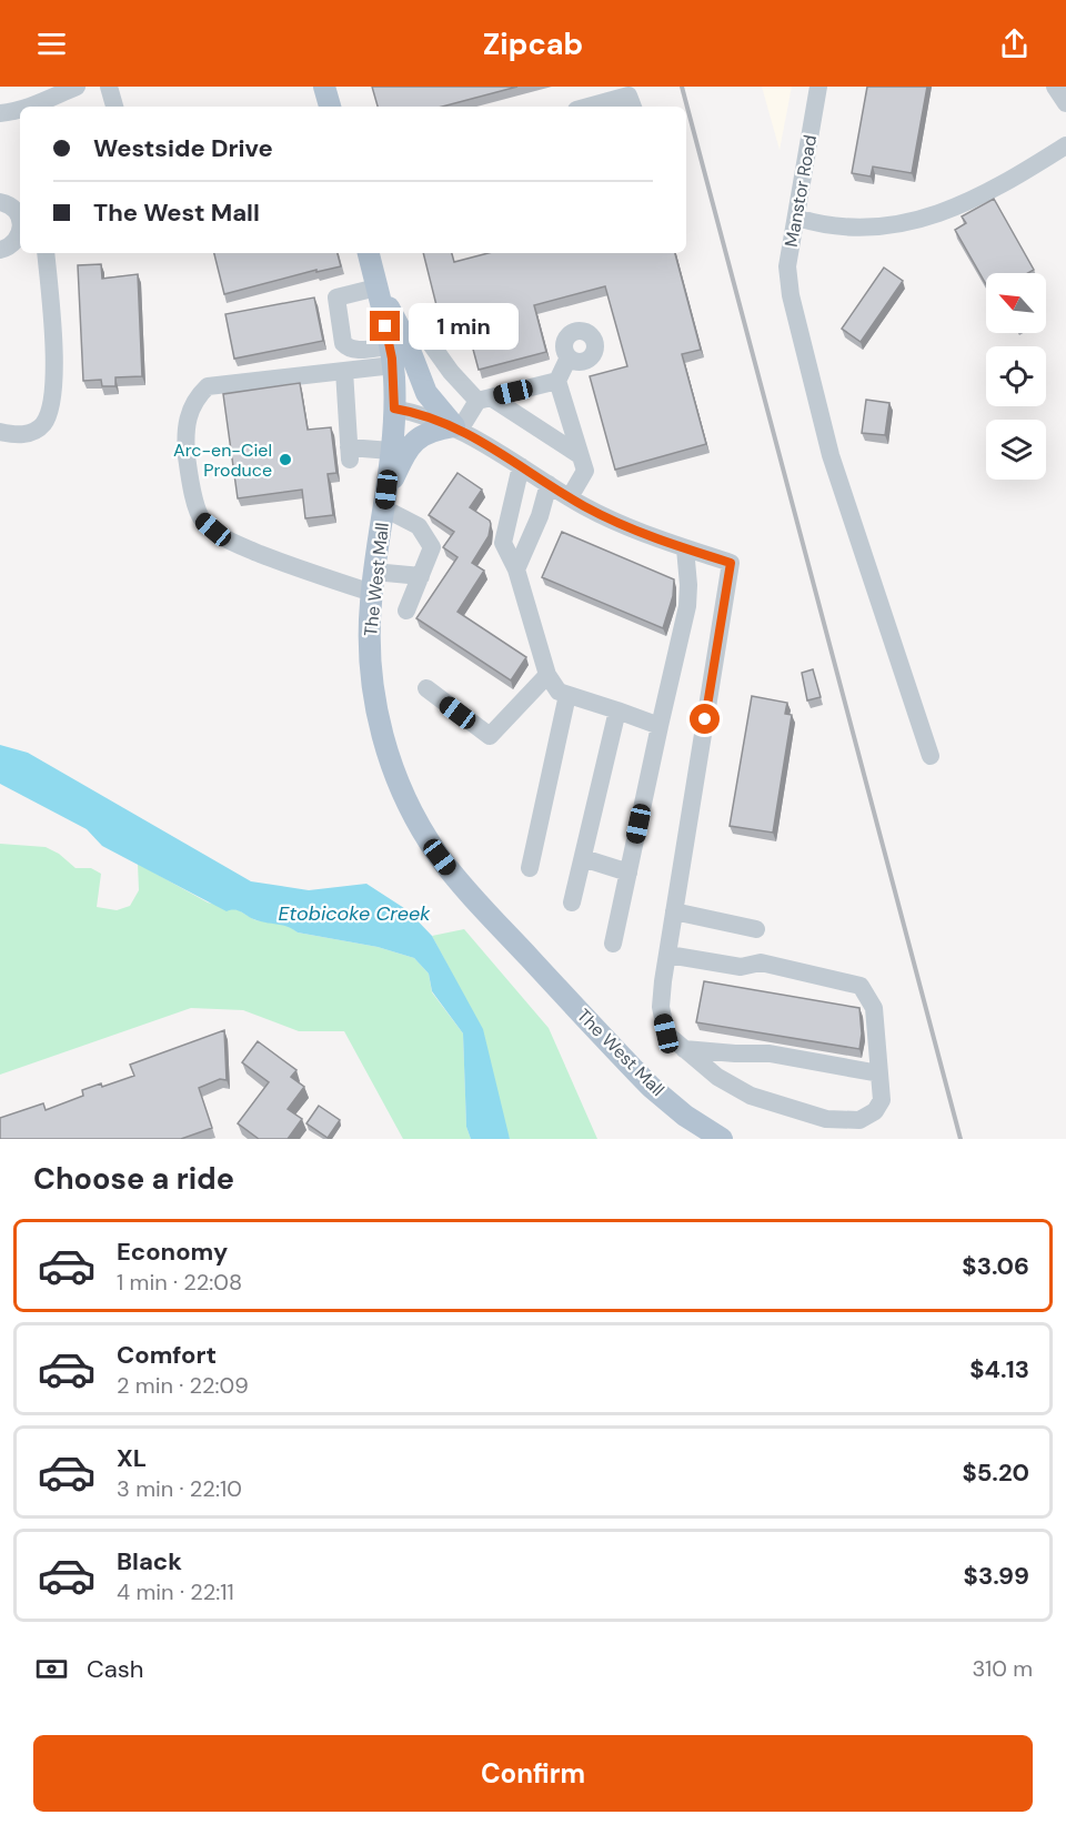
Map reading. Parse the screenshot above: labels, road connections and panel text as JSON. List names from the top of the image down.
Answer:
{
  "streets": {
    "main road": ["The West Mall"],
    "street": ["Manstor Road"]
  },
  "water": ["Etobicoke Creek"],
  "places": ["Arc-en-Ciel Produce"],
  "north": "top left",
  "page": {
    "header": "Zipcab",
    "banner": ["Westside Drive", "The West Mall"],
    "bubble": "1 min",
    "heading": "Choose a ride",
    "list": [
      {
        "name": "Economy",
        "note": "1 min · 22:08",
        "value": "$3.06"
      },
      {
        "name": "Comfort",
        "note": "2 min · 22:09",
        "value": "$4.13"
      },
      {
        "name": "XL",
        "note": "3 min · 22:10",
        "value": "$5.20"
      },
      {
        "name": "Black",
        "note": "4 min · 22:11",
        "value": "$3.99"
      }
    ],
    "pay": ["Cash", "310 m"],
    "buttons": "Confirm"
  }
}
